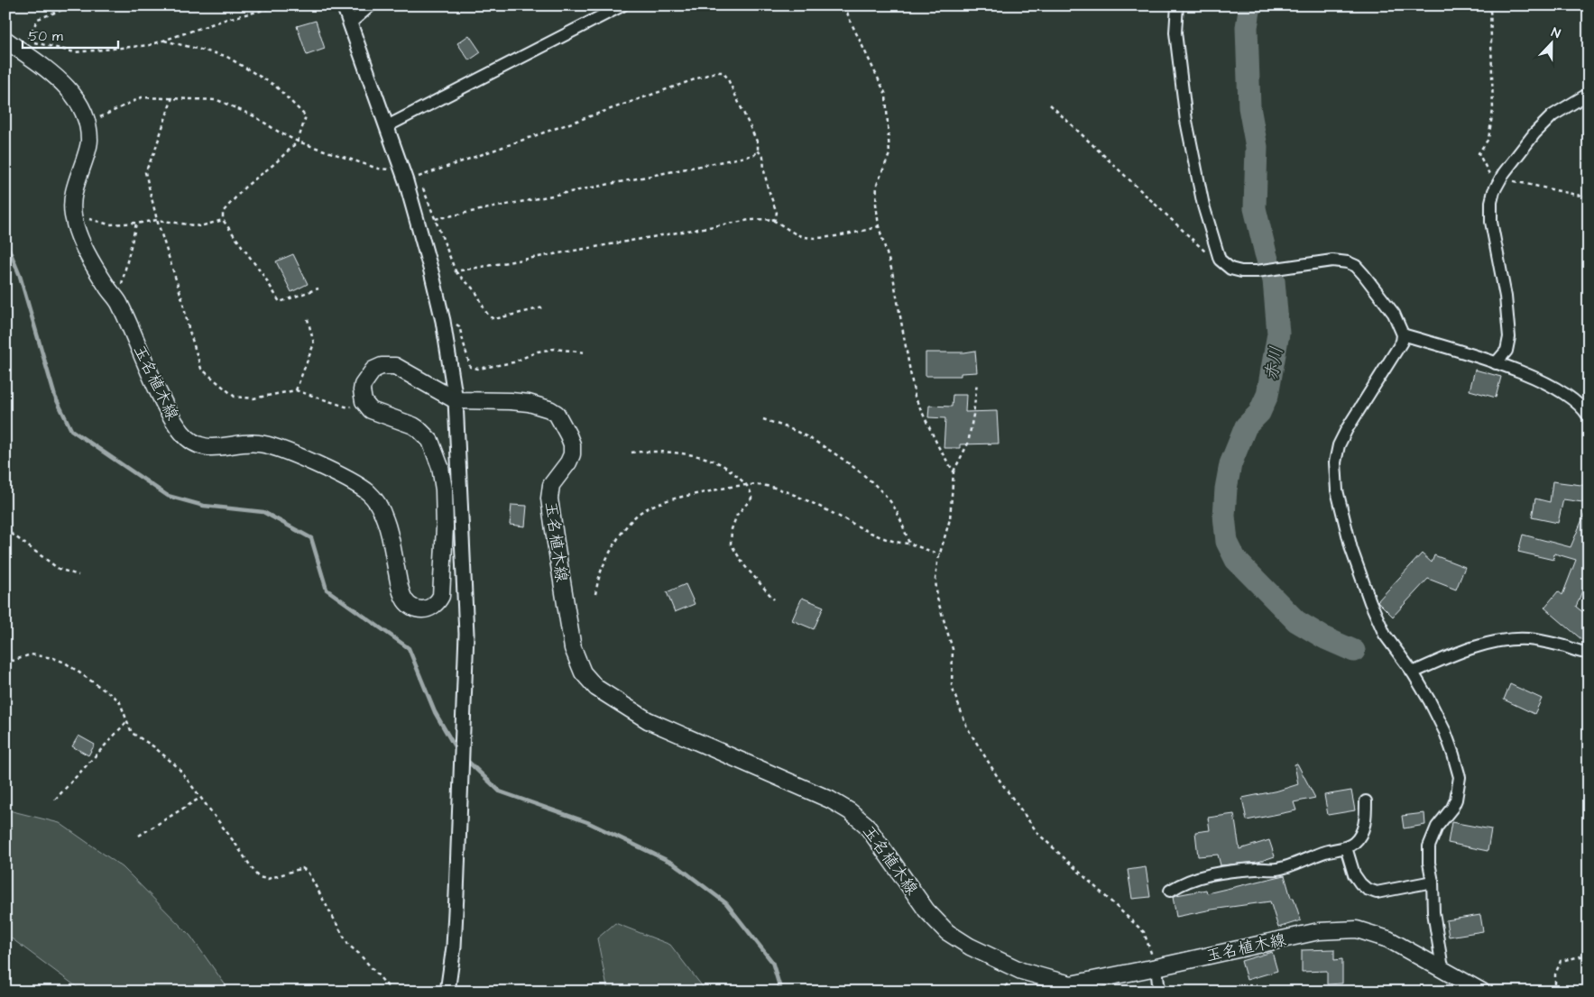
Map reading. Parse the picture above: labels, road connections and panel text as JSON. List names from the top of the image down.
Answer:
{
  "streets": {
    "main road": ["玉名植木線"]
  },
  "water": ["赤川"],
  "scale_bar": "50 m",
  "north": "top"
}
